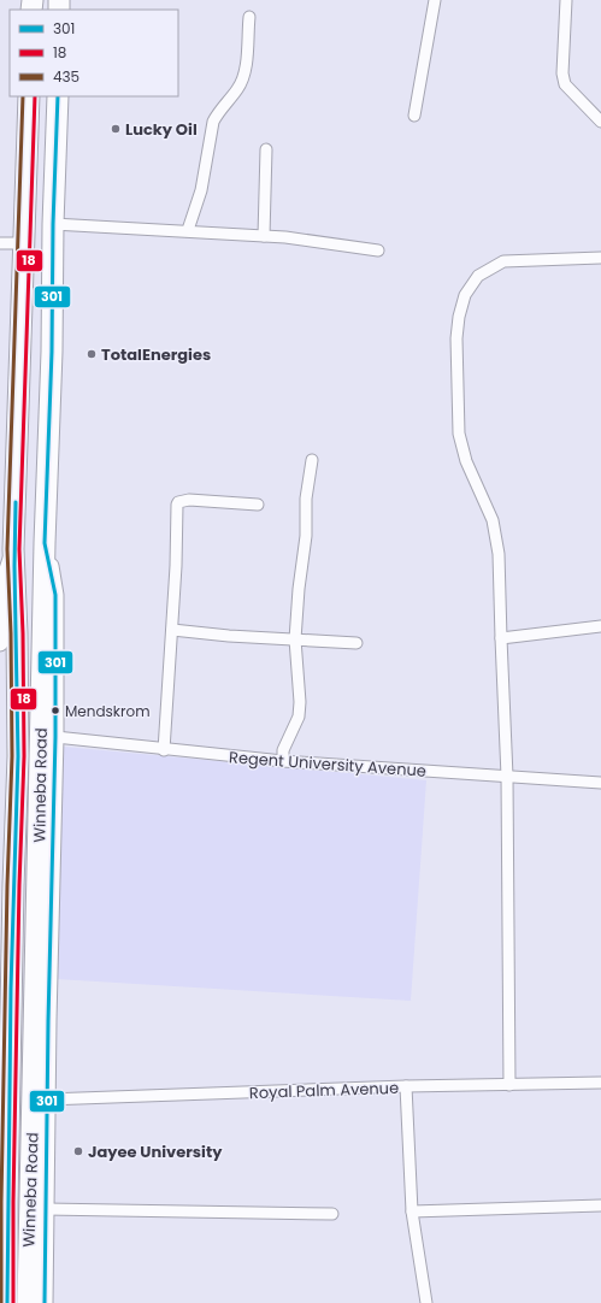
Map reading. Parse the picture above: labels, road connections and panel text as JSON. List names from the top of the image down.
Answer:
{
  "streets": {
    "highway": ["Winneba Road"],
    "street": ["Regent University Avenue", "Royal Palm Avenue"]
  },
  "places": [
    "Lucky Oil",
    "TotalEnergies",
    "Mendskrom",
    "Jayee University"
  ],
  "lines": ["transit line 301", "transit line 18", "transit line 435"],
  "legend": ["301", "18", "435"]
}
